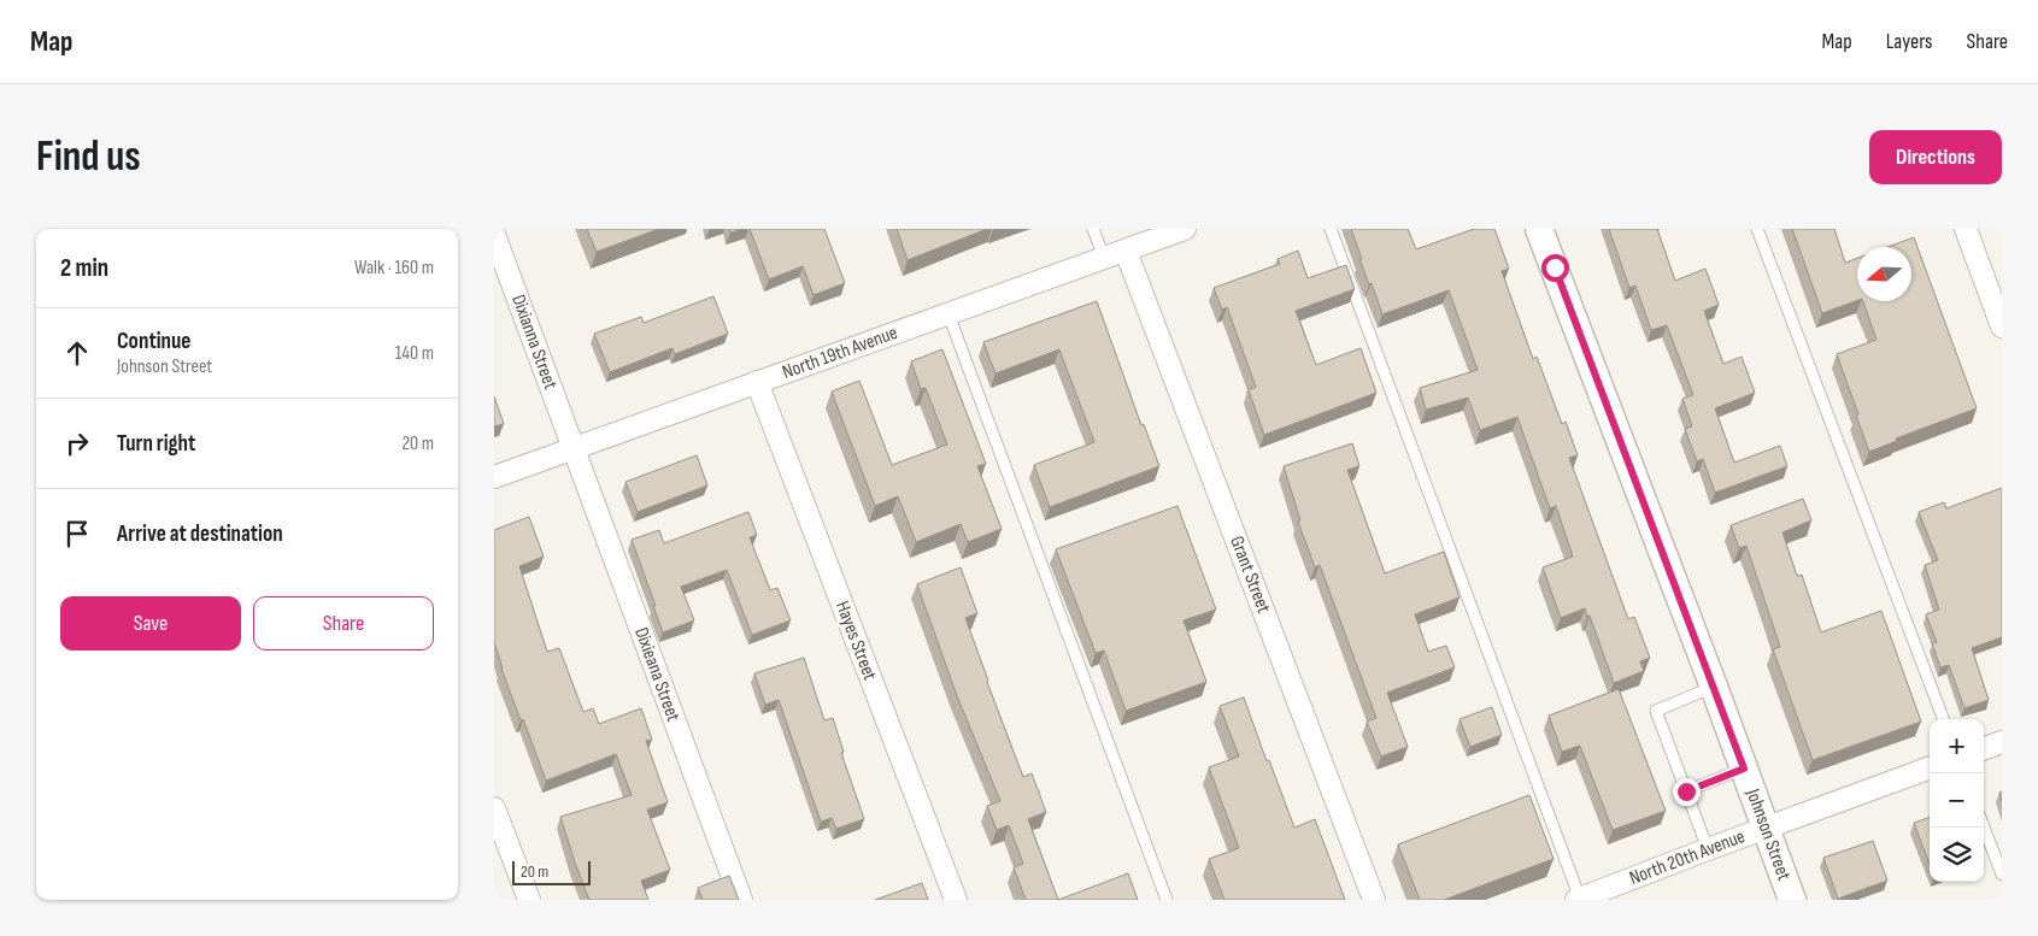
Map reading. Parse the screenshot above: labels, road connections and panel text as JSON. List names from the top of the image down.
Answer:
{
  "streets": {
    "street": [
      "Dixianna Street",
      "North 19th Avenue",
      "Grant Street",
      "Hayes Street",
      "Dixieana Street",
      "Johnson Street",
      "North 20th Avenue"
    ]
  },
  "crossings": [
    ["Dixianna Street", "North 19th Avenue"],
    ["Dixianna Street", "Dixieana Street"],
    ["North 19th Avenue", "Grant Street"],
    ["North 19th Avenue", "Hayes Street"],
    ["North 19th Avenue", "Dixieana Street"],
    ["Johnson Street", "North 20th Avenue"]
  ],
  "scale_bar": "20 m",
  "north": "left",
  "page": {
    "header": "Map",
    "nav": ["Map", "Layers", "Share"],
    "buttons": [
      "Directions",
      ["Save", "Share"]
    ],
    "title": "Find us",
    "heading": ["2 min", "Walk · 160 m"],
    "list": [
      ["Continue", "Johnson Street", "140 m"],
      ["Turn right", "20 m"],
      "Arrive at destination"
    ],
    "map_buttons": ["+", "−"],
    "scale": "20 m"
  }
}
